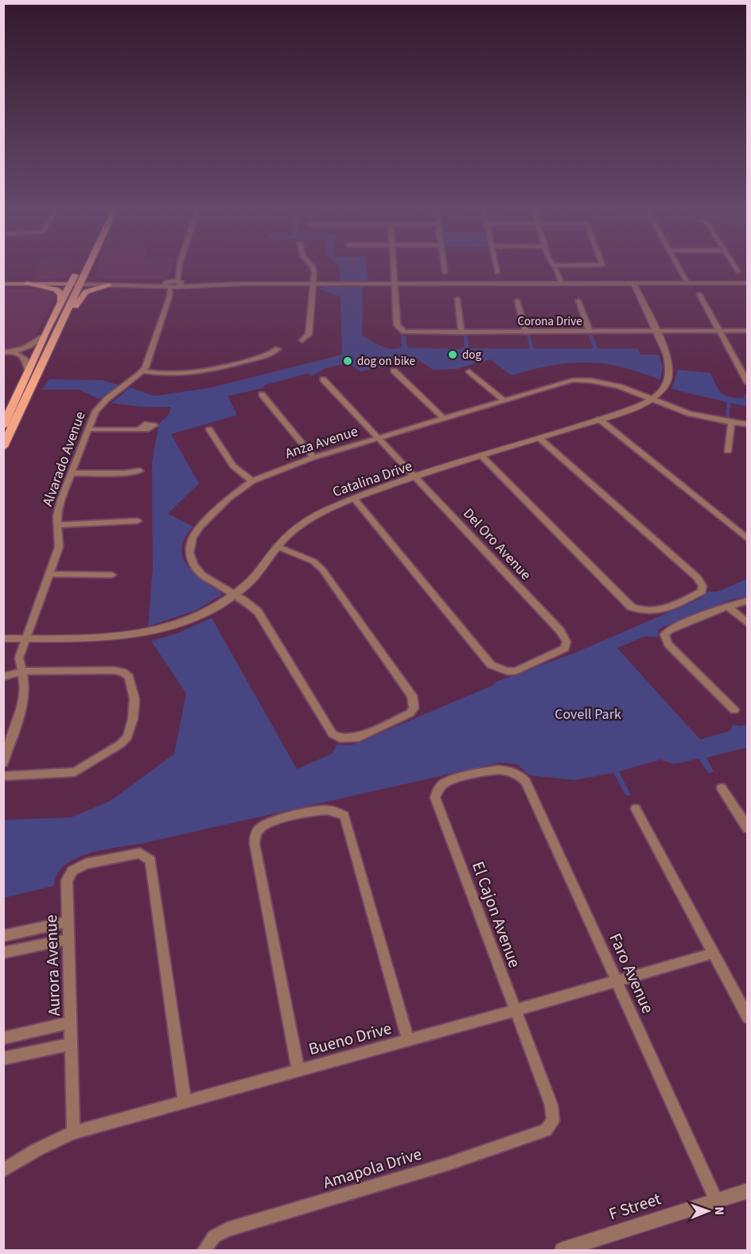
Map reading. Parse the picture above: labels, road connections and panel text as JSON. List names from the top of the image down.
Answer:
{
  "streets": {
    "street": [
      "Corona Drive",
      "Anza Avenue",
      "Alvarado Avenue",
      "Catalina Drive",
      "Del Oro Avenue",
      "El Cajon Avenue",
      "Aurora Avenue",
      "Faro Avenue",
      "Bueno Drive",
      "Amapola Drive",
      "F Street"
    ]
  },
  "crossings": [
    ["Corona Drive", "Catalina Drive"],
    ["Anza Avenue", "Catalina Drive"],
    ["Anza Avenue", "Del Oro Avenue"],
    ["Alvarado Avenue", "Catalina Drive"],
    ["Catalina Drive", "Del Oro Avenue"],
    ["El Cajon Avenue", "Faro Avenue"],
    ["El Cajon Avenue", "Bueno Drive"],
    ["El Cajon Avenue", "Amapola Drive"],
    ["Aurora Avenue", "Bueno Drive"],
    ["Faro Avenue", "Bueno Drive"],
    ["Faro Avenue", "F Street"]
  ],
  "parks": ["Covell Park"],
  "places": ["dog", "dog on bike"],
  "north": "right"
}
